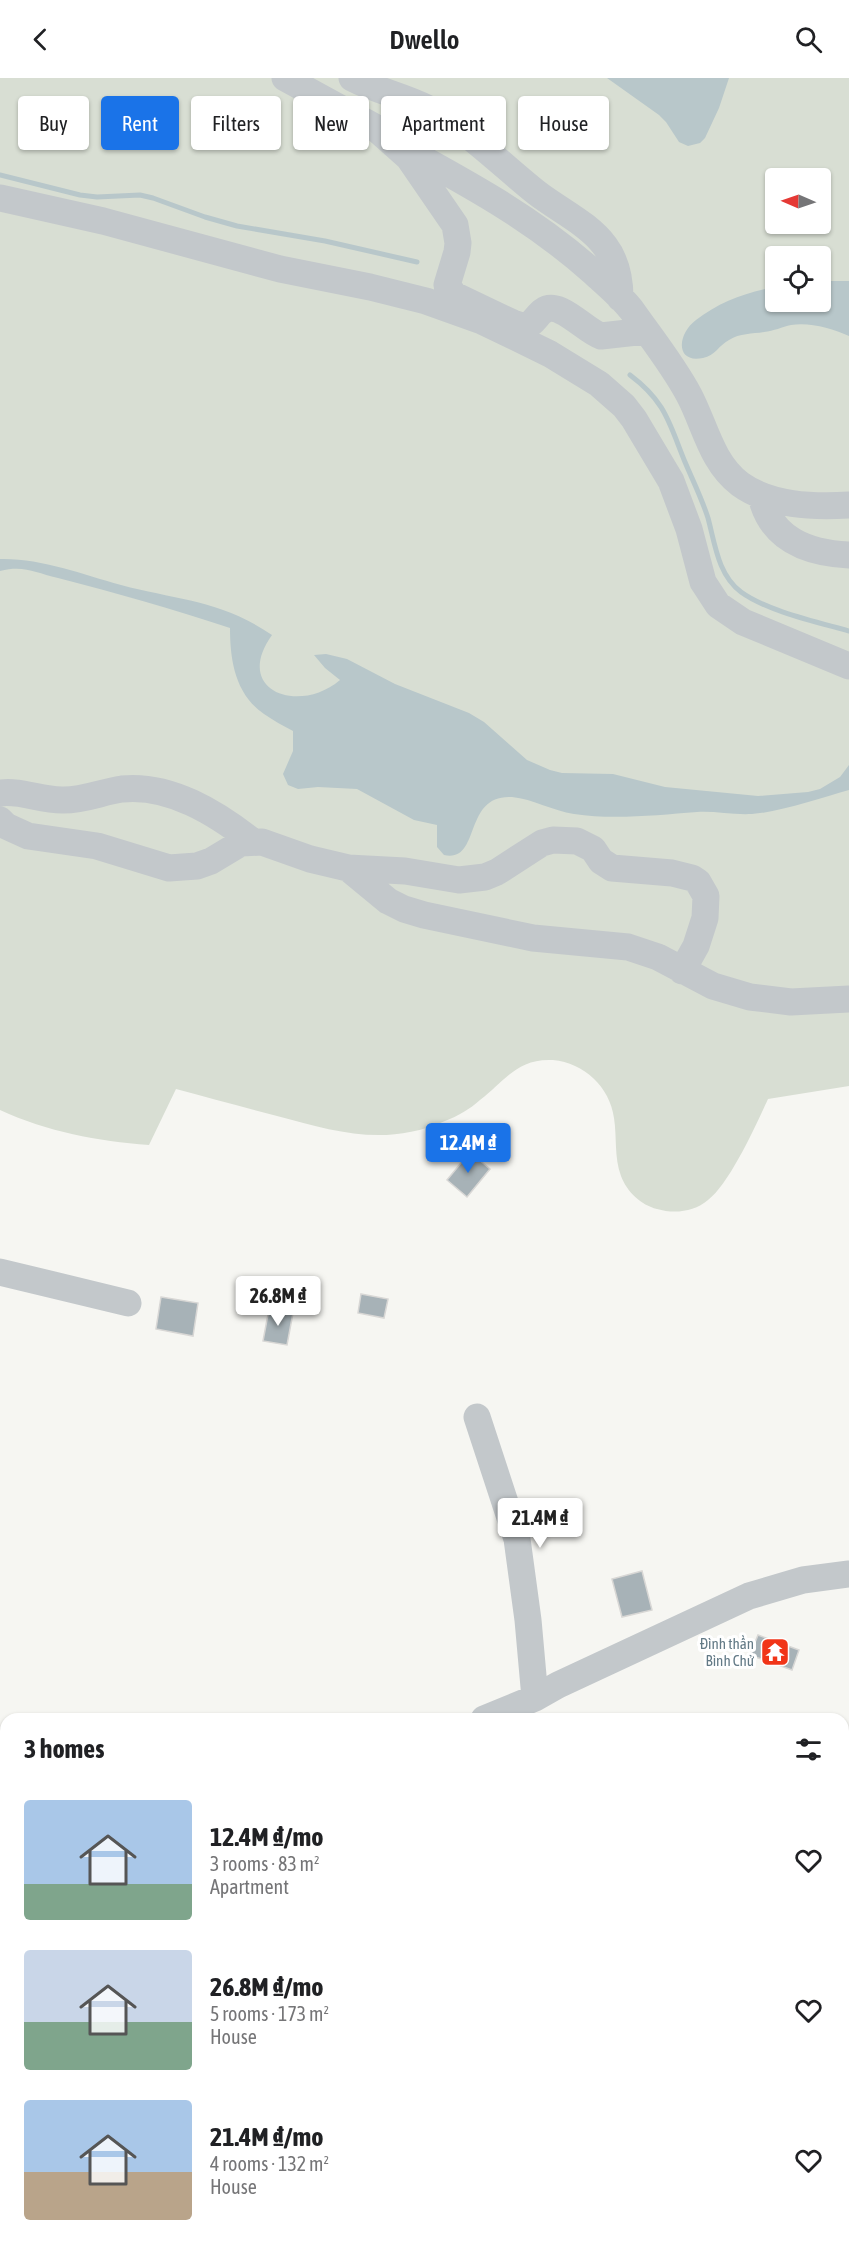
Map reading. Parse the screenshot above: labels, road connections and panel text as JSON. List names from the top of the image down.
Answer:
{
  "places": {
    "temple": ["Đình thần Bình Chử"]
  },
  "north": "left",
  "page": {
    "header": "Dwello",
    "chip": [
      "Buy",
      "Rent",
      "Filters",
      "New",
      "Apartment",
      "House"
    ],
    "price": ["12.4M ₫", "26.8M ₫", "21.4M ₫"],
    "heading": "3 homes",
    "list": [
      {
        "name": "12.4M ₫/mo",
        "note": "3 rooms · 83 m² · Apartment"
      },
      {
        "name": "26.8M ₫/mo",
        "note": "5 rooms · 173 m² · House"
      },
      {
        "name": "21.4M ₫/mo",
        "note": "4 rooms · 132 m² · House"
      }
    ]
  }
}
